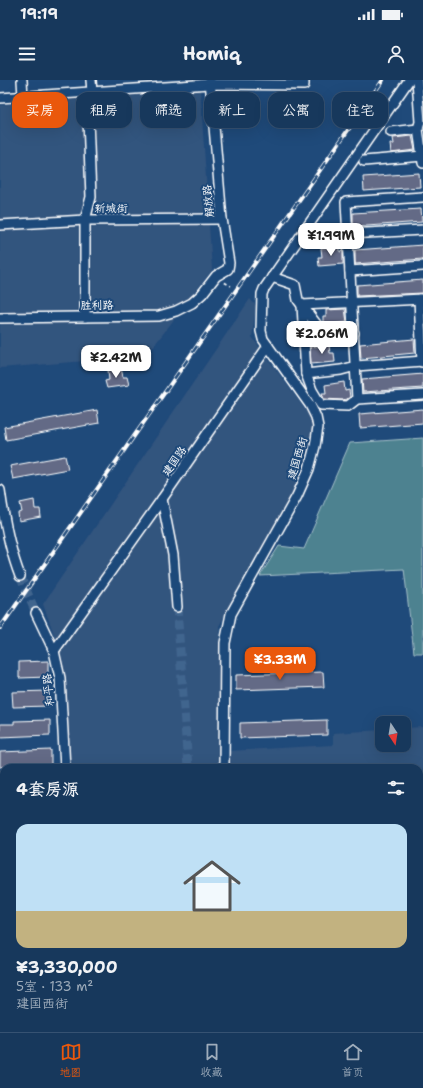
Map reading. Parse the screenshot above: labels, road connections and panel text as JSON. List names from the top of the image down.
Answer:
{
  "streets": {
    "street": [
      "解放路",
      "新城街",
      "胜利路",
      "建国西街",
      "建国路",
      "和平路"
    ]
  },
  "crossings": [
    ["解放路", "新城街"],
    ["解放路", "胜利路"],
    ["建国西街", "建国路"],
    ["建国路", "和平路"]
  ],
  "north": "bottom",
  "page": {
    "status": "19:19",
    "header": "Homiq",
    "chip": [
      "买房",
      "租房",
      "筛选",
      "新上",
      "公寓",
      "住宅"
    ],
    "price": [
      "¥1.99M",
      "¥2.06M",
      "¥2.42M",
      "¥3.33M"
    ],
    "heading": "4套房源",
    "list": [
      {
        "name": "¥3,330,000",
        "note": "5室 · 133 m² · 建国西街"
      }
    ],
    "tabs": ["地图", "收藏", "首页"]
  }
}
